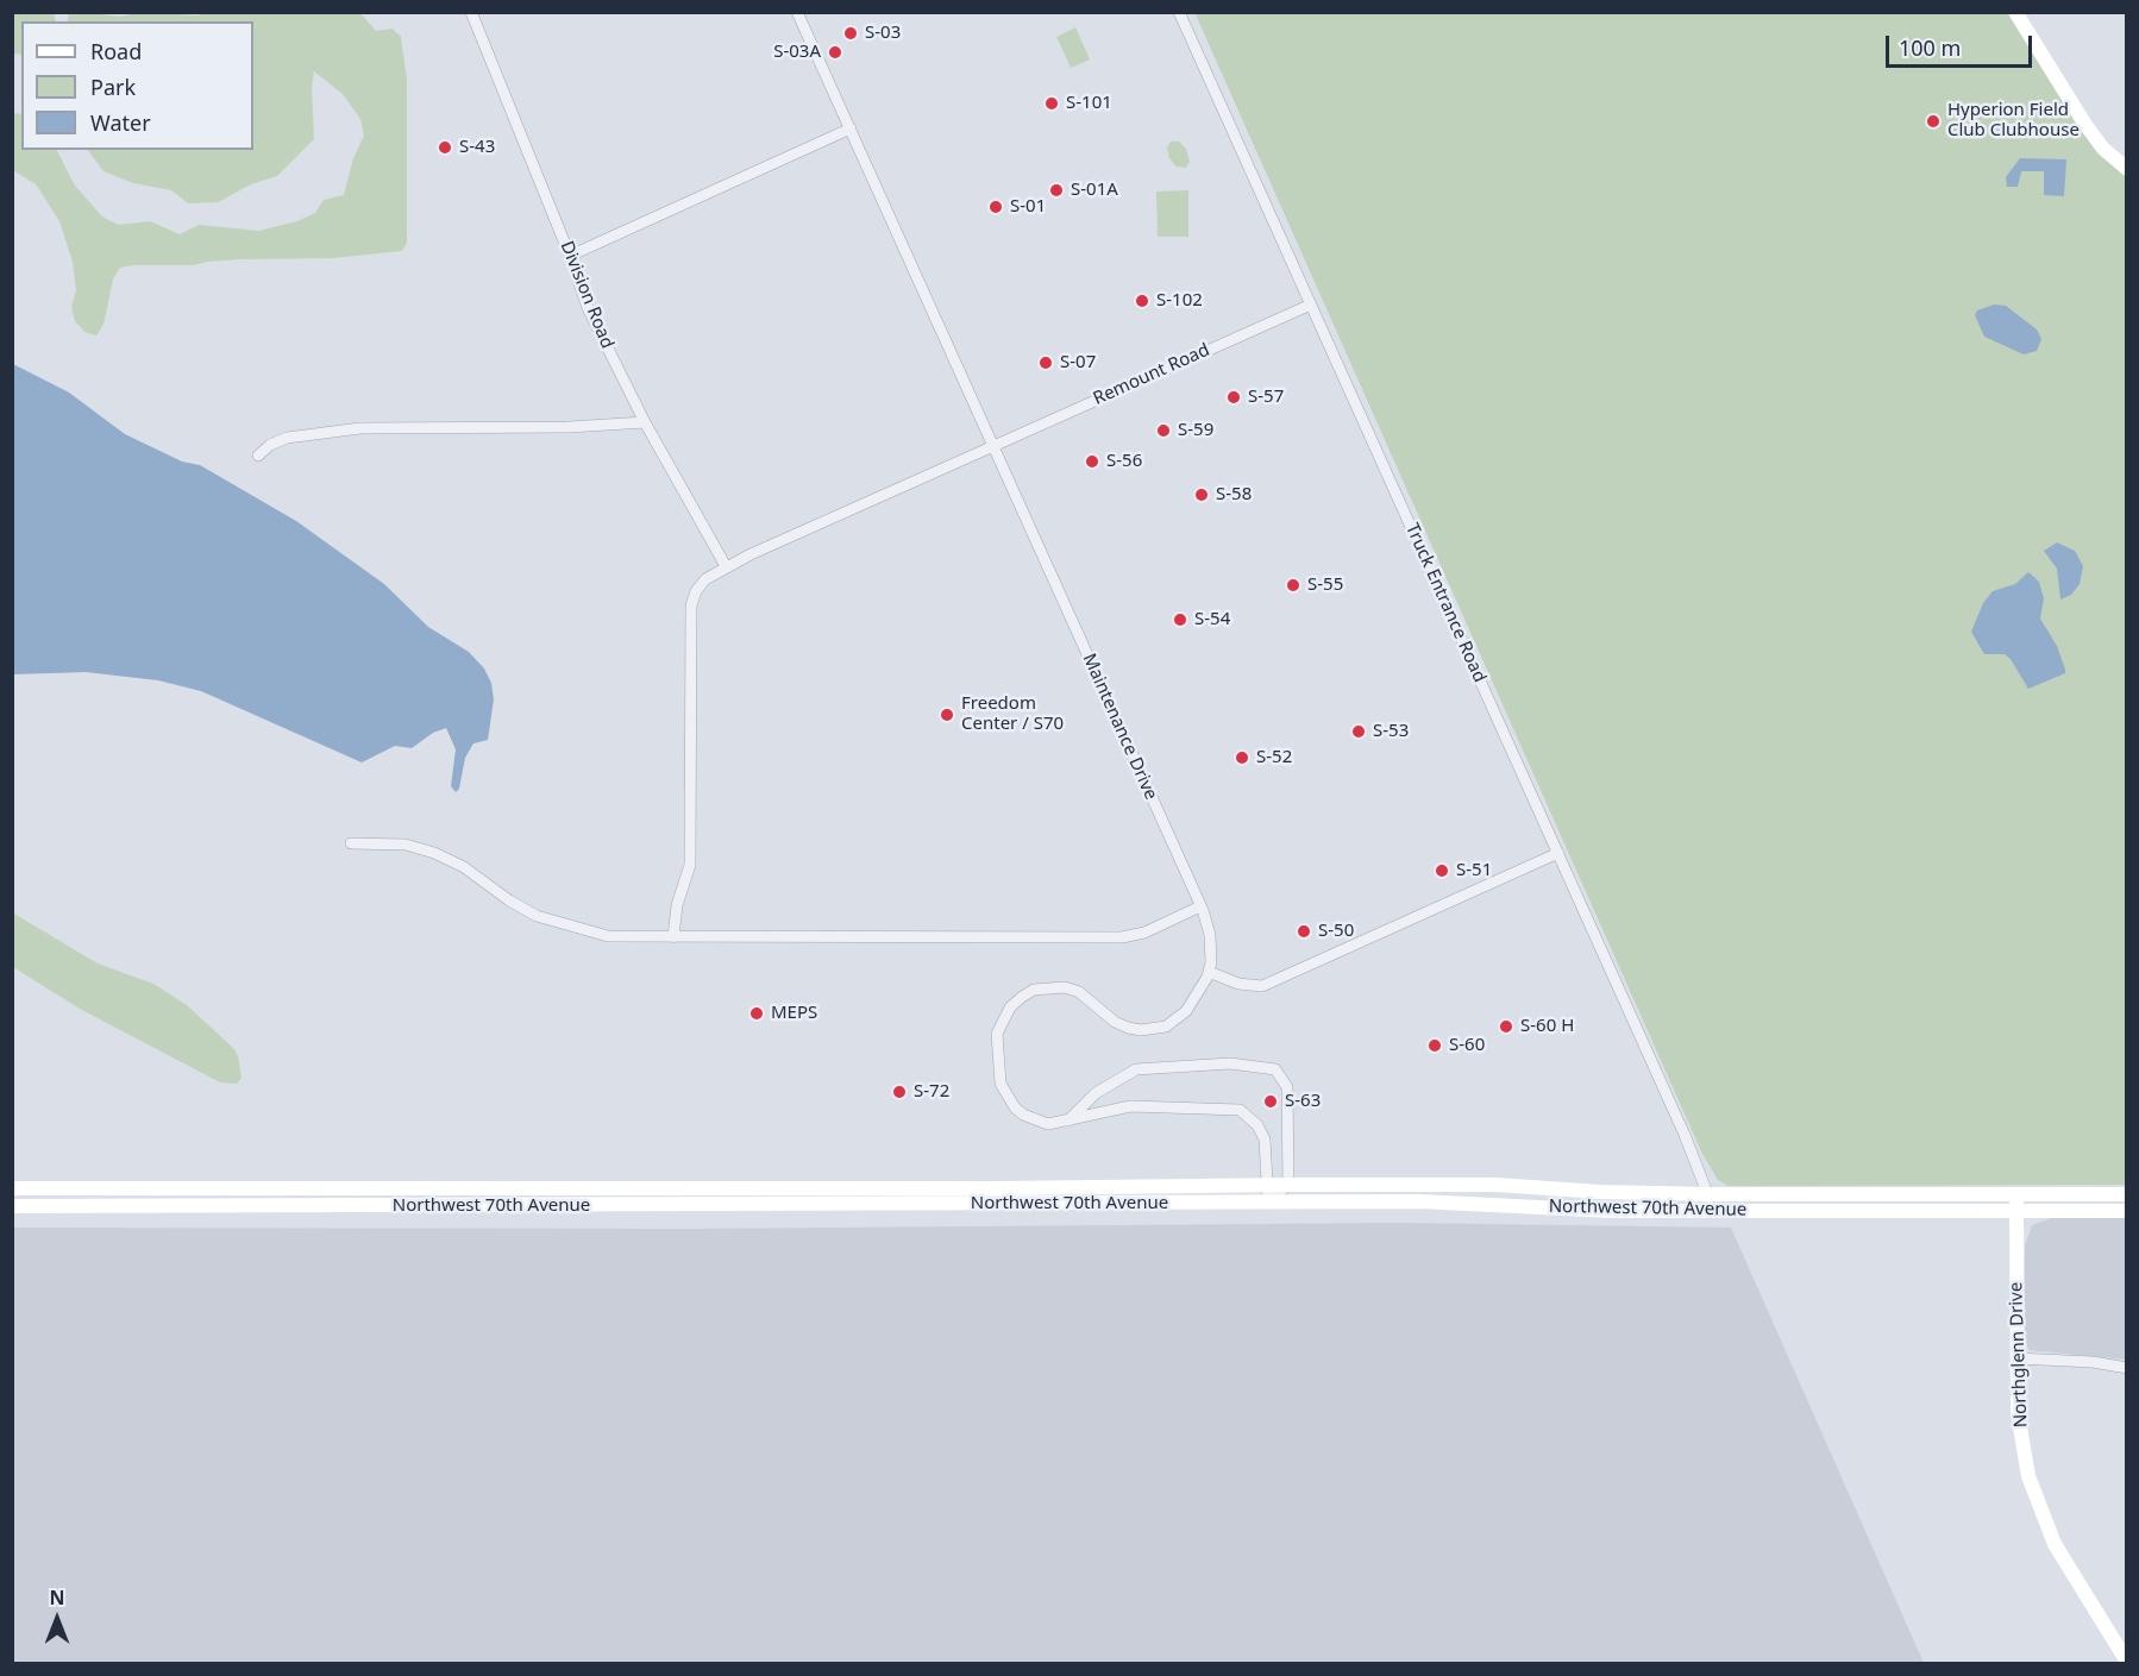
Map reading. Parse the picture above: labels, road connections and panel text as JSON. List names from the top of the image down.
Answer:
{
  "streets": {
    "main road": ["Northwest 70th Avenue", "Northglenn Drive"],
    "street": [
      "Division Road",
      "Remount Road",
      "Truck Entrance Road",
      "Maintenance Drive"
    ]
  },
  "crossings": [
    ["Division Road", "Remount Road"],
    ["Remount Road", "Truck Entrance Road"],
    ["Remount Road", "Maintenance Drive"],
    ["Truck Entrance Road", "Northwest 70th Avenue"],
    ["Northwest 70th Avenue", "Northglenn Drive"]
  ],
  "places": [
    "S-03",
    "S-03A",
    "S-101",
    "Hyperion Field Club Clubhouse",
    "S-43",
    "S-01A",
    "S-01",
    "S-102",
    "S-07",
    "S-57",
    "S-59",
    "S-56",
    "S-58",
    "S-55",
    "S-54",
    "Freedom Center / S70",
    "S-53",
    "S-52",
    "S-51",
    "S-50",
    "MEPS",
    "S-60 H",
    "S-60",
    "S-72",
    "S-63"
  ],
  "legend": ["Road", "Park", "Water"],
  "scale_bar": "100 m",
  "north": "top"
}
